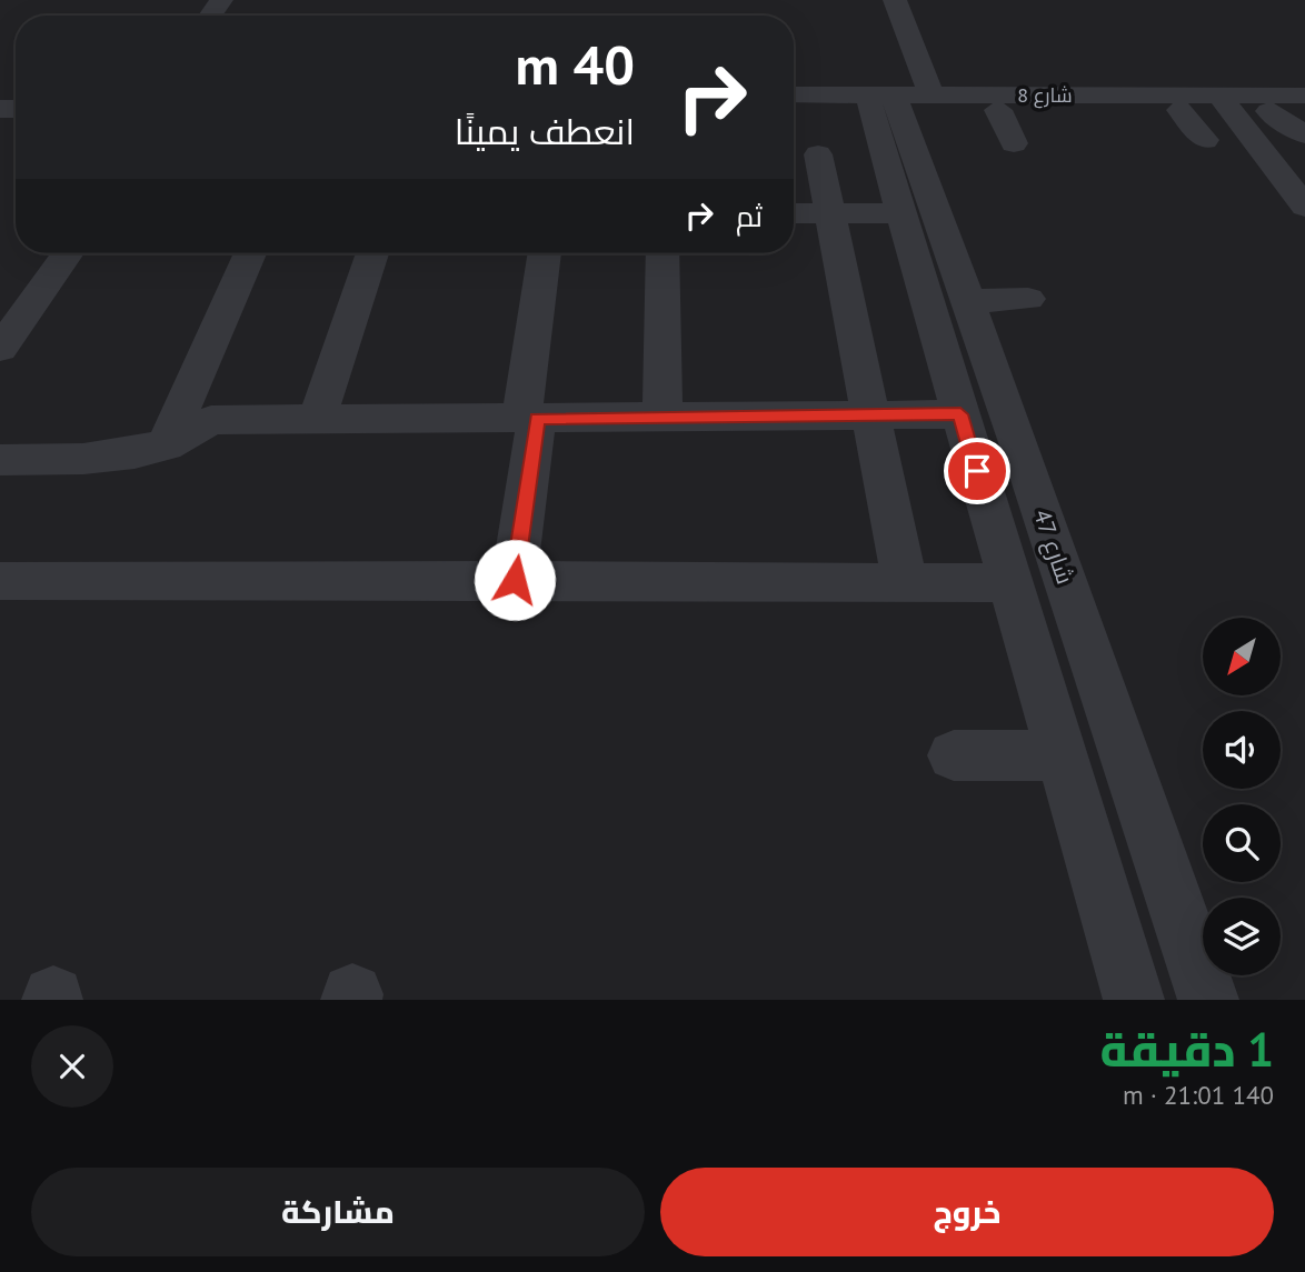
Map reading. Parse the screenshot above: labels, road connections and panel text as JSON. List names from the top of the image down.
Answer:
{
  "streets": {
    "street": ["شارع 8", "شارع 47"]
  },
  "crossings": [
    ["شارع 8", "شارع 47"]
  ],
  "north": "bottom left",
  "page": {
    "turn": ["40 m", "انعطف يمينًا"],
    "then": "ثم",
    "heading": ["1 دقيقة", "140 m · 21:01"],
    "buttons": ["خروج", "مشاركة"]
  }
}
